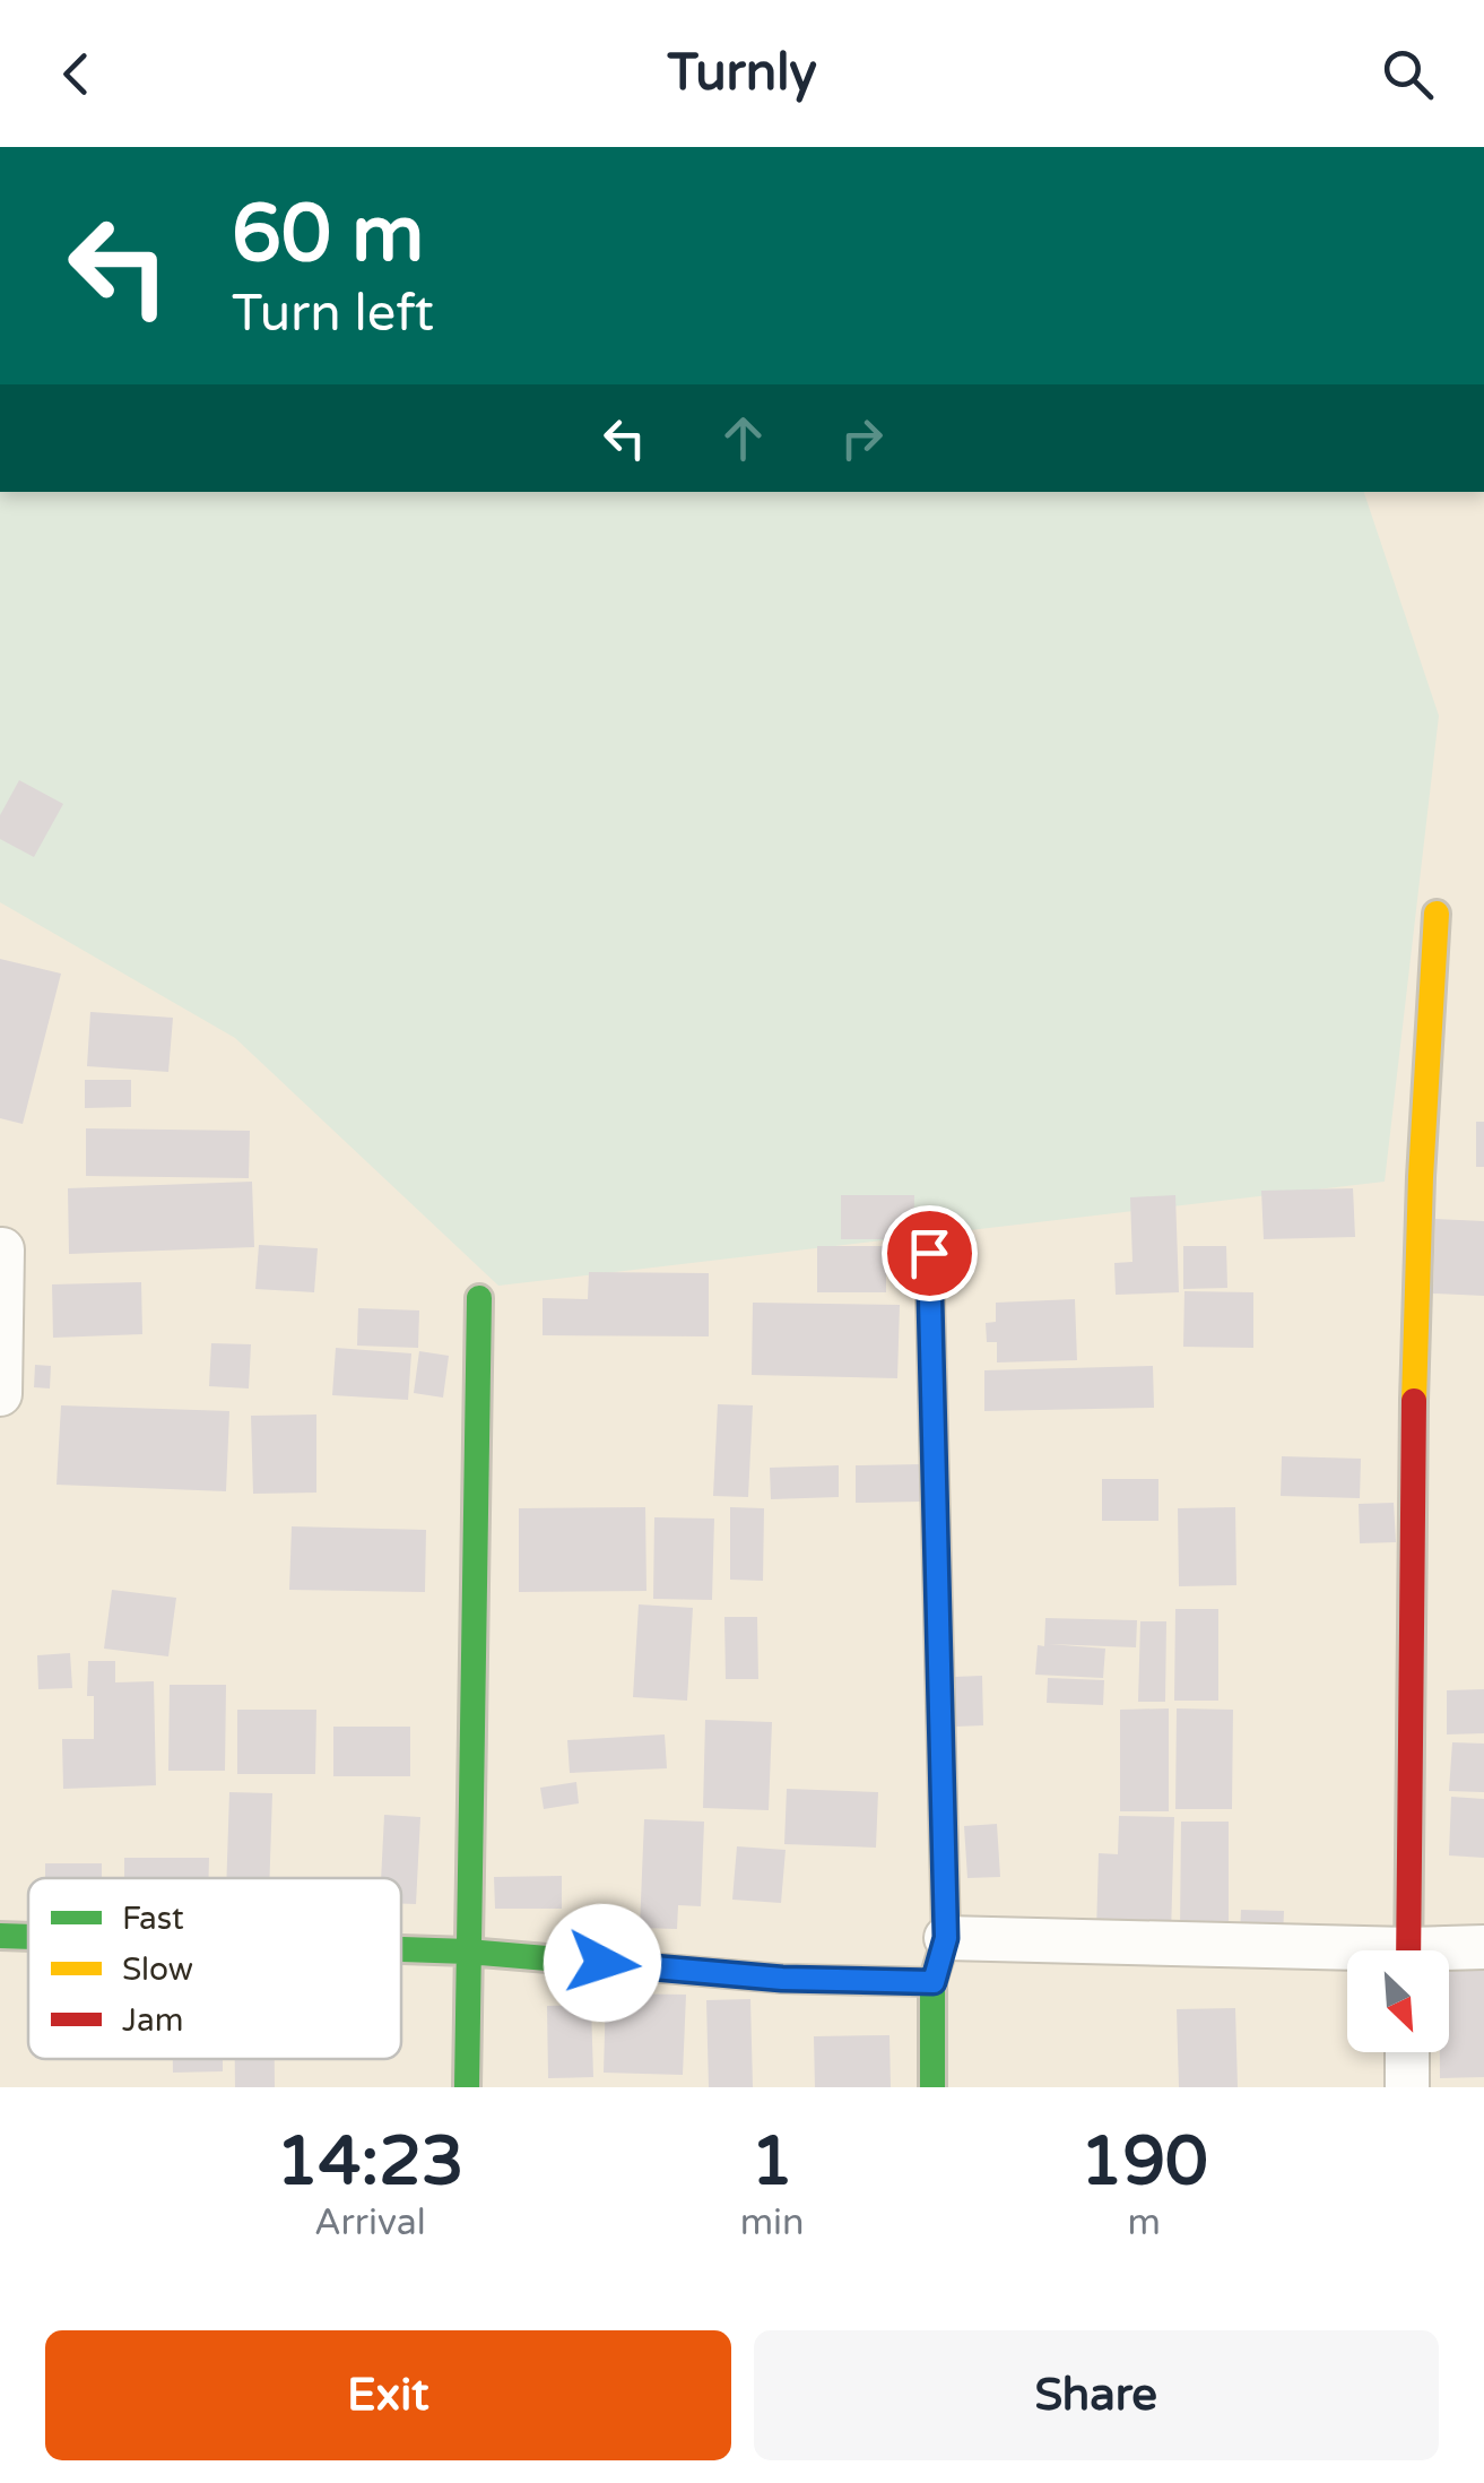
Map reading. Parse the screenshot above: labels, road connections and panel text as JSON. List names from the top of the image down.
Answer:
{
  "legend": ["Fast", "Slow", "Jam"],
  "north": "bottom right",
  "page": {
    "header": "Turnly",
    "turn": ["60 m", "Turn left"],
    "eta": [
      "14:23",
      "Arrival",
      "1",
      "min",
      "190",
      "m"
    ],
    "buttons": ["Exit", "Share"]
  }
}
